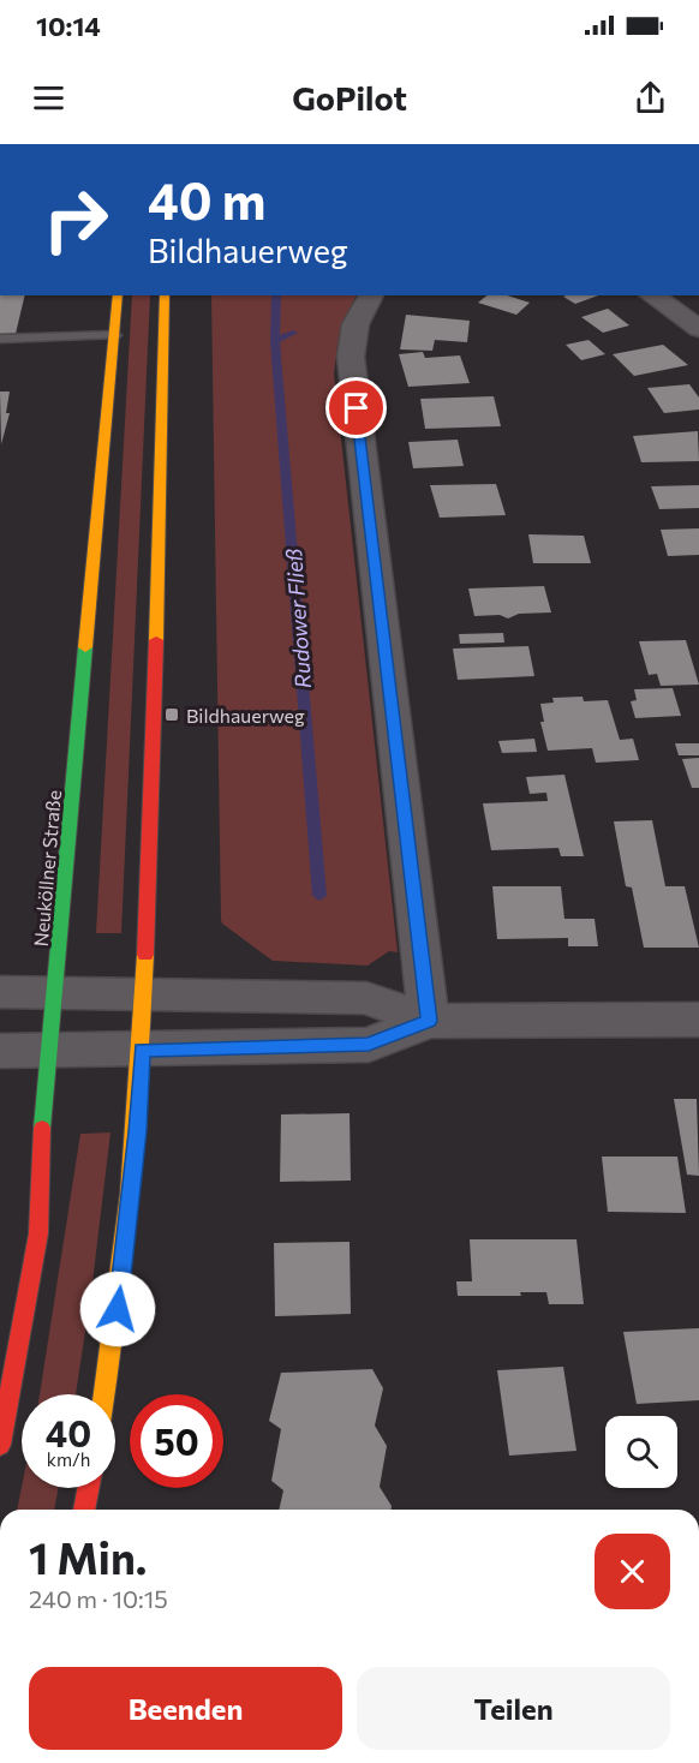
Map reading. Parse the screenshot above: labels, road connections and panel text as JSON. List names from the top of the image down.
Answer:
{
  "streets": {
    "main road": ["Neuköllner Straße"]
  },
  "water": ["Rudower Fließ"],
  "places": {
    "transit": ["Bildhauerweg"]
  },
  "page": {
    "status": "10:14",
    "header": "GoPilot",
    "turn": ["40 m", "Bildhauerweg"],
    "speed": "40 km/h",
    "limit": "50",
    "heading": ["1 Min.", "240 m · 10:15"],
    "buttons": ["Beenden", "Teilen"]
  }
}
